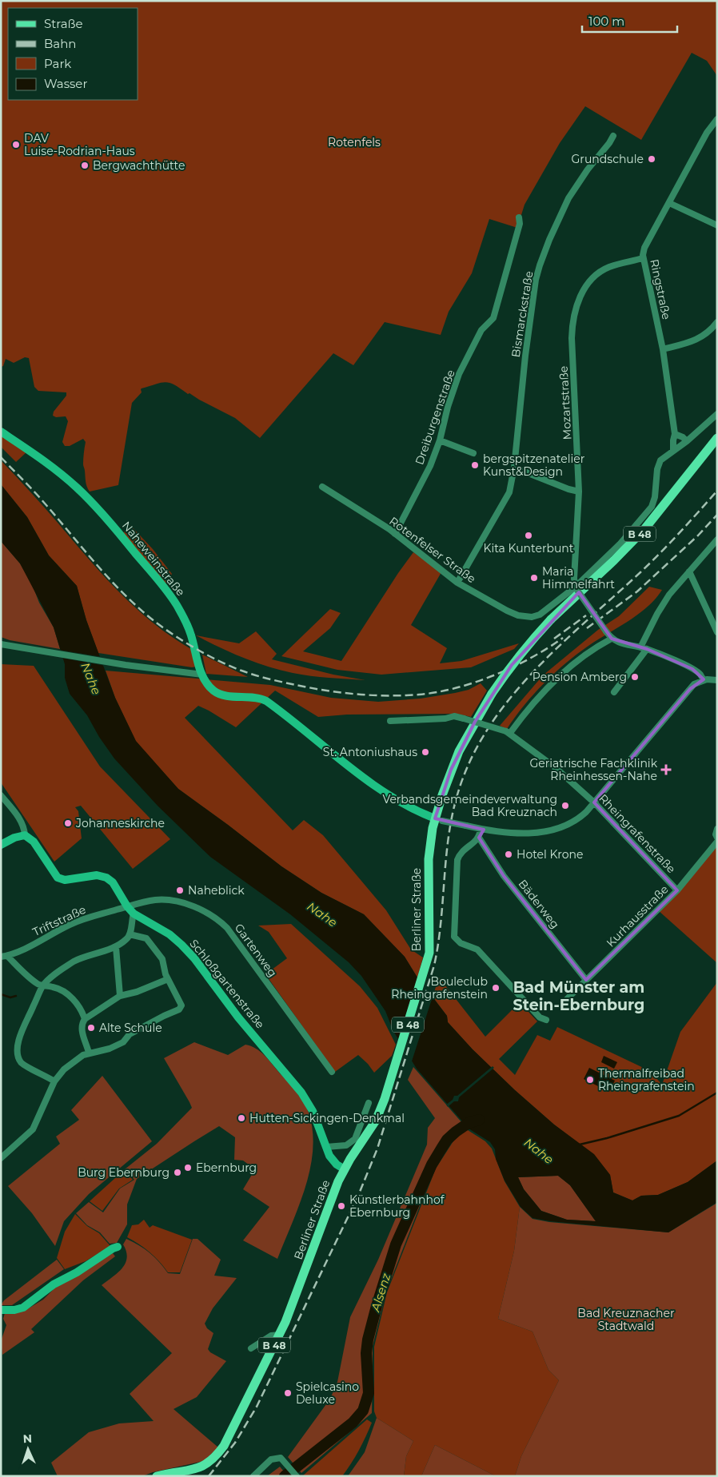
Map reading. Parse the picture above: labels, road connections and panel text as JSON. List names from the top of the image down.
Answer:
{
  "streets": {
    "main road": [
      "B 48",
      "Naheweinstraße",
      "Berliner Straße",
      "Schloßgartenstraße"
    ],
    "street": [
      "Ringstraße",
      "Bismarckstraße",
      "Mozartstraße",
      "Dreiburgenstraße",
      "Rotenfelser Straße",
      "Rheingrafenstraße",
      "Bäderweg",
      "Kurhausstraße",
      "Triftstraße",
      "Gartenweg"
    ]
  },
  "crossings": [
    ["Ringstraße", "Mozartstraße"],
    ["Ringstraße", "Rotenfelser Straße"],
    ["Bismarckstraße", "Rotenfelser Straße"],
    ["Mozartstraße", "Rotenfelser Straße"],
    ["Dreiburgenstraße", "Rotenfelser Straße"],
    ["B 48", "Naheweinstraße"],
    ["B 48", "Berliner Straße"],
    ["Naheweinstraße", "Berliner Straße"],
    ["Rheingrafenstraße", "Kurhausstraße"],
    ["Bäderweg", "Kurhausstraße"],
    ["Berliner Straße", "Schloßgartenstraße"],
    ["Triftstraße", "Gartenweg"],
    ["Triftstraße", "Schloßgartenstraße"],
    ["Gartenweg", "Schloßgartenstraße"]
  ],
  "districts": ["Bad Münster am Stein-Ebernburg"],
  "water": ["Nahe", "Alsenz"],
  "parks": ["Rotenfels", "Bad Kreuznacher Stadtwald"],
  "places": {
    "other": [
      "DAV Luise-Rodrian-Haus",
      "Grundschule",
      "Bergwachthütte",
      "bergspitzenatelier Kunst&Design",
      "Kita Kunterbunt",
      "Maria Himmelfahrt",
      "Pension Amberg",
      "St. Antoniushaus",
      "Verbandsgemeindeverwaltung Bad Kreuznach",
      "Johanneskirche",
      "Hotel Krone",
      "Naheblick",
      "Bouleclub Rheingrafenstein",
      "Alte Schule",
      "Thermalfreibad Rheingrafenstein",
      "Hutten-Sickingen-Denkmal",
      "Ebernburg",
      "Burg Ebernburg",
      "Künstlerbahnhof Ebernburg",
      "Spielcasino Deluxe"
    ],
    "health": ["Geriatrische Fachklinik Rheinhessen-Nahe"]
  },
  "legend": [
    "Straße",
    "Bahn",
    "Park",
    "Wasser"
  ],
  "scale_bar": "100 m",
  "north": "top"
}
